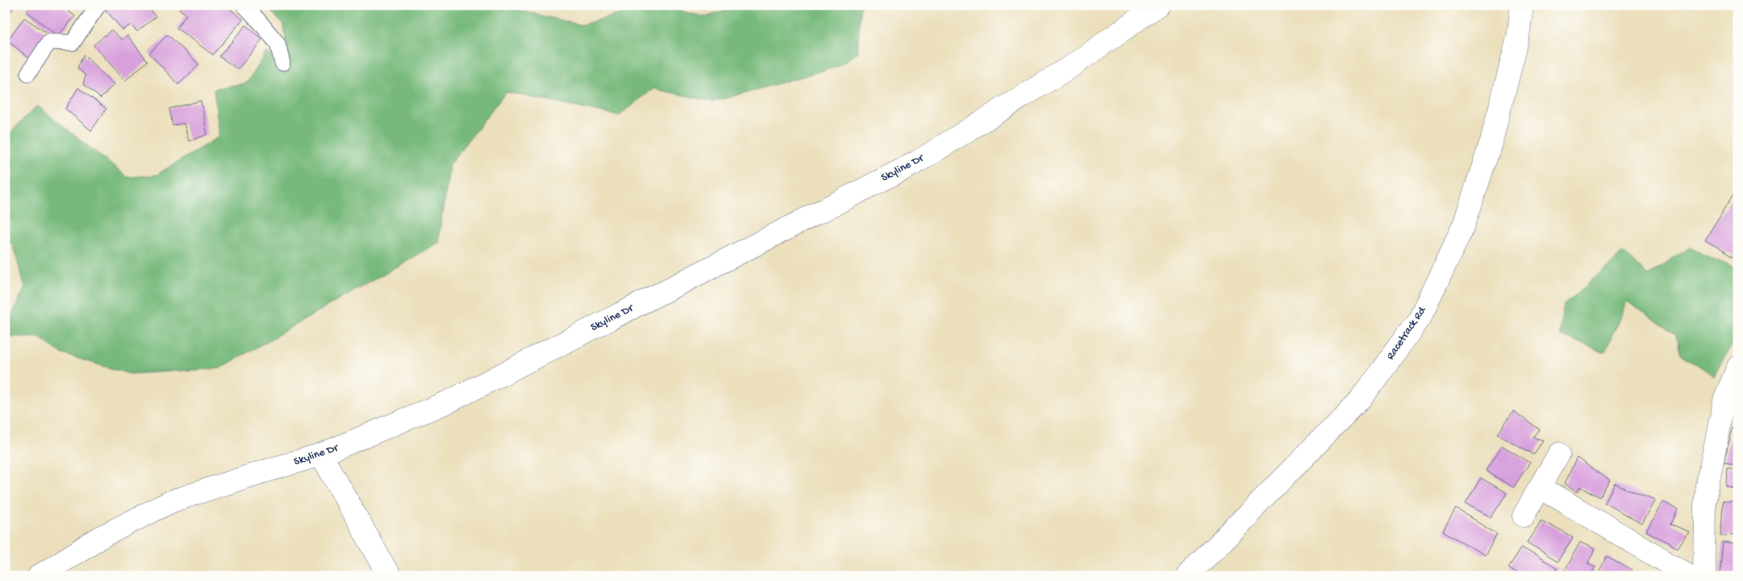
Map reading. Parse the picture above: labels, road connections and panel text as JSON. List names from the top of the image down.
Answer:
{
  "streets": {
    "street": ["Skyline Dr", "Racetrack Rd"]
  }
}
